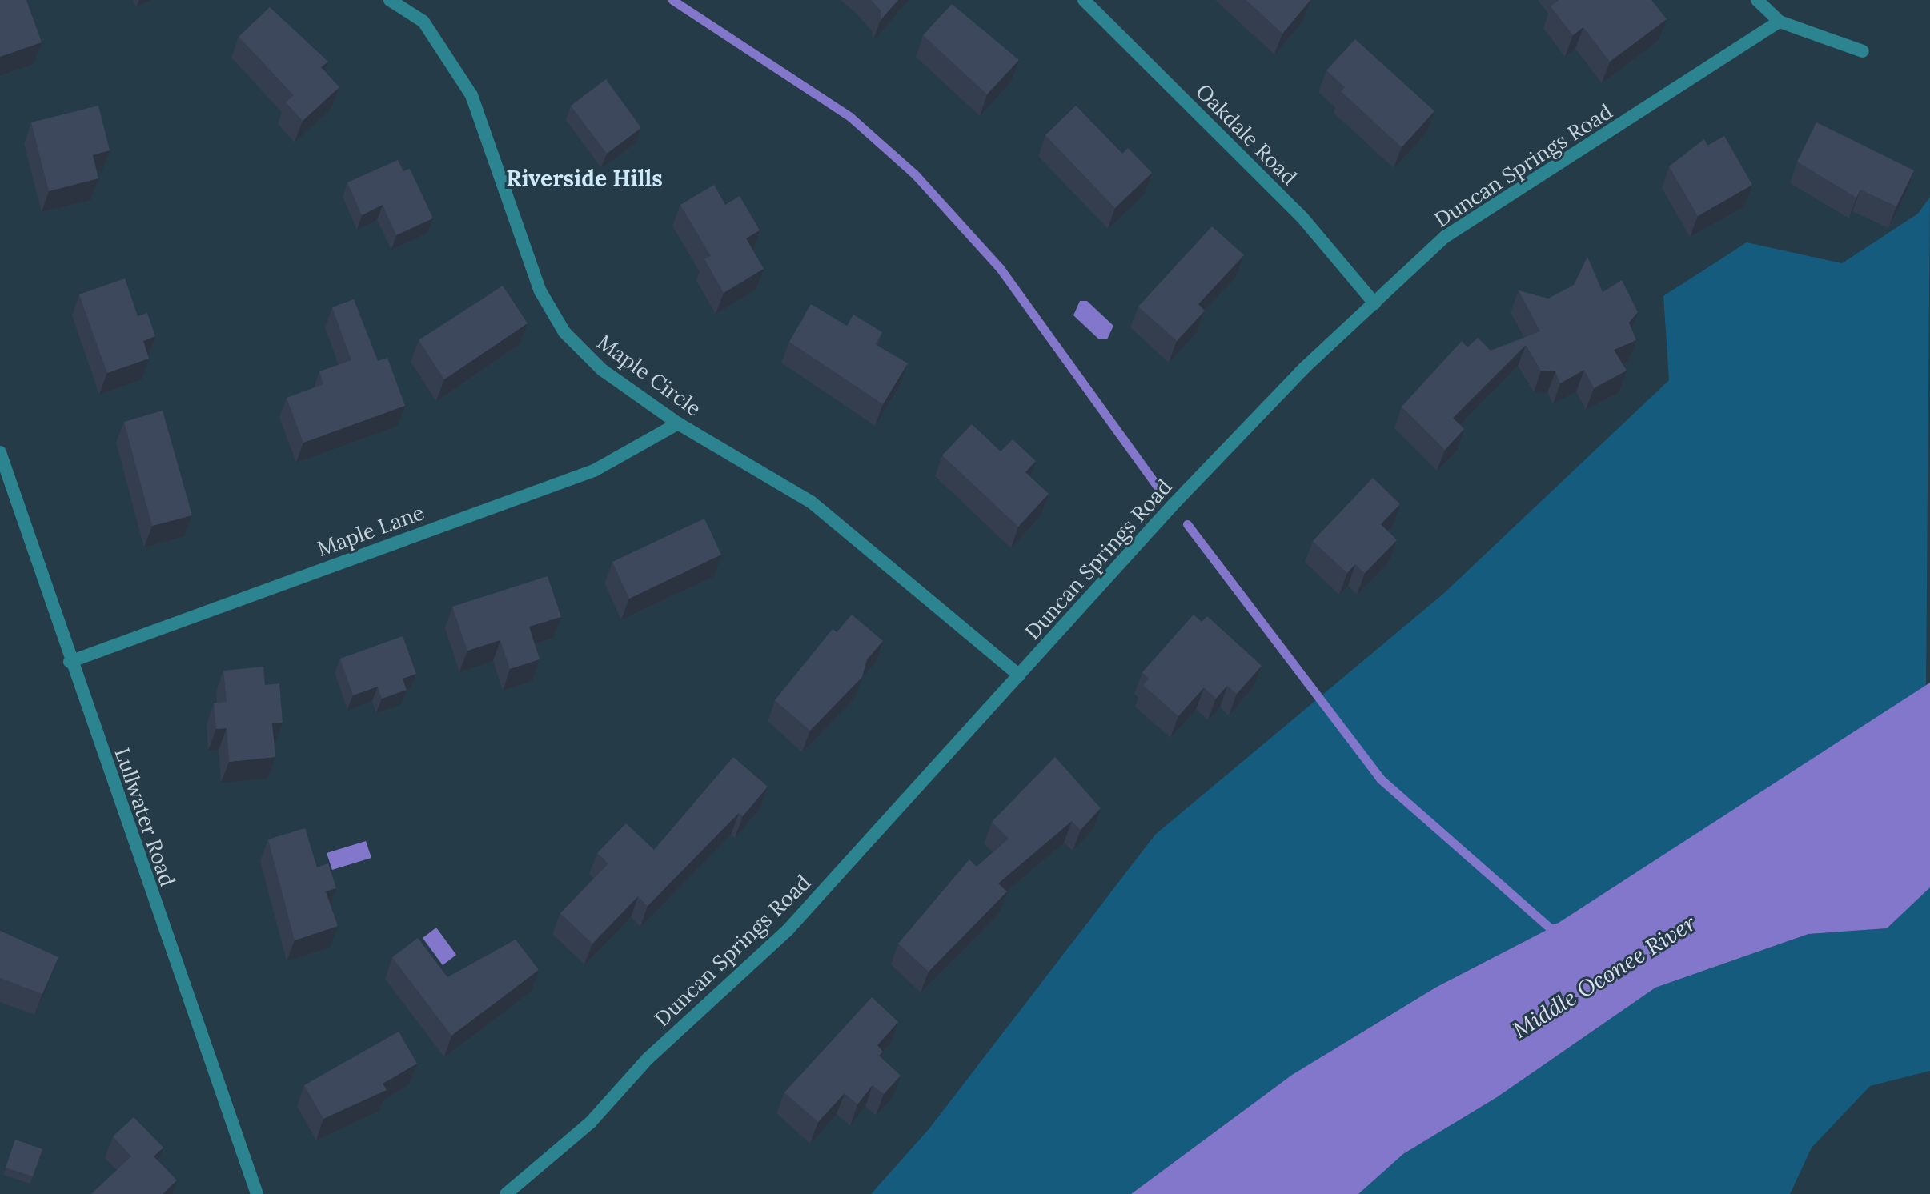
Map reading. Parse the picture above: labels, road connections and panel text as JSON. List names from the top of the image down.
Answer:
{
  "streets": {
    "street": [
      "Oakdale Road",
      "Duncan Springs Road",
      "Maple Circle",
      "Maple Lane",
      "Lullwater Road"
    ]
  },
  "crossings": [
    ["Oakdale Road", "Duncan Springs Road"],
    ["Duncan Springs Road", "Maple Circle"],
    ["Maple Circle", "Maple Lane"],
    ["Maple Lane", "Lullwater Road"]
  ],
  "districts": ["Riverside Hills"],
  "water": ["Middle Oconee River"]
}
